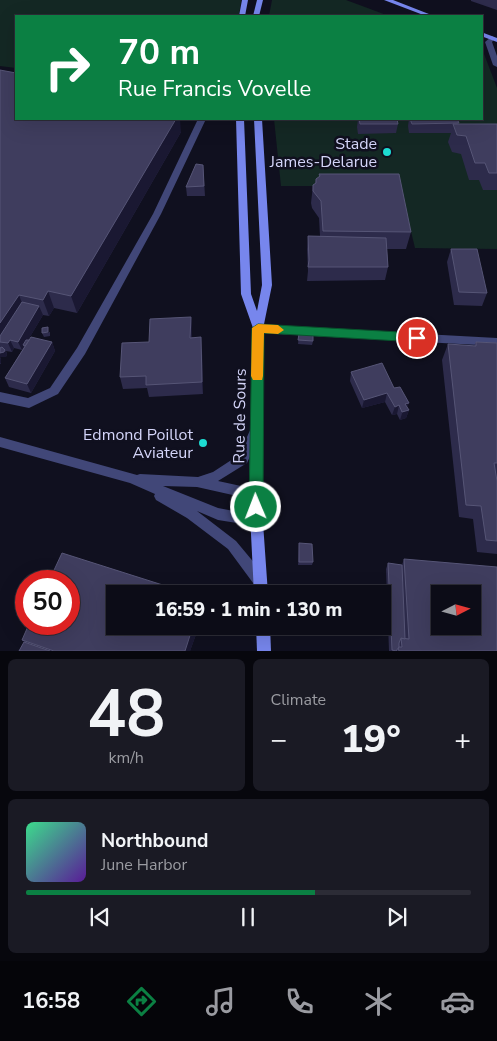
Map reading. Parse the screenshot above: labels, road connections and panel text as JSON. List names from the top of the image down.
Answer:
{
  "streets": {
    "main road": ["Rue de Sours"]
  },
  "places": ["Stade James-Delarue", "Edmond Poillot Aviateur"],
  "north": "right",
  "page": {
    "turn": ["70 m", "Rue Francis Vovelle"],
    "limit": "50",
    "trip": "16:59 · 1 min · 130 m",
    "tile": [
      ["48", "km/h"],
      "Climate"
    ],
    "heat": ["−", "19°", "+"],
    "song": ["Northbound", "June Harbor"],
    "tabs": "16:58"
  }
}
